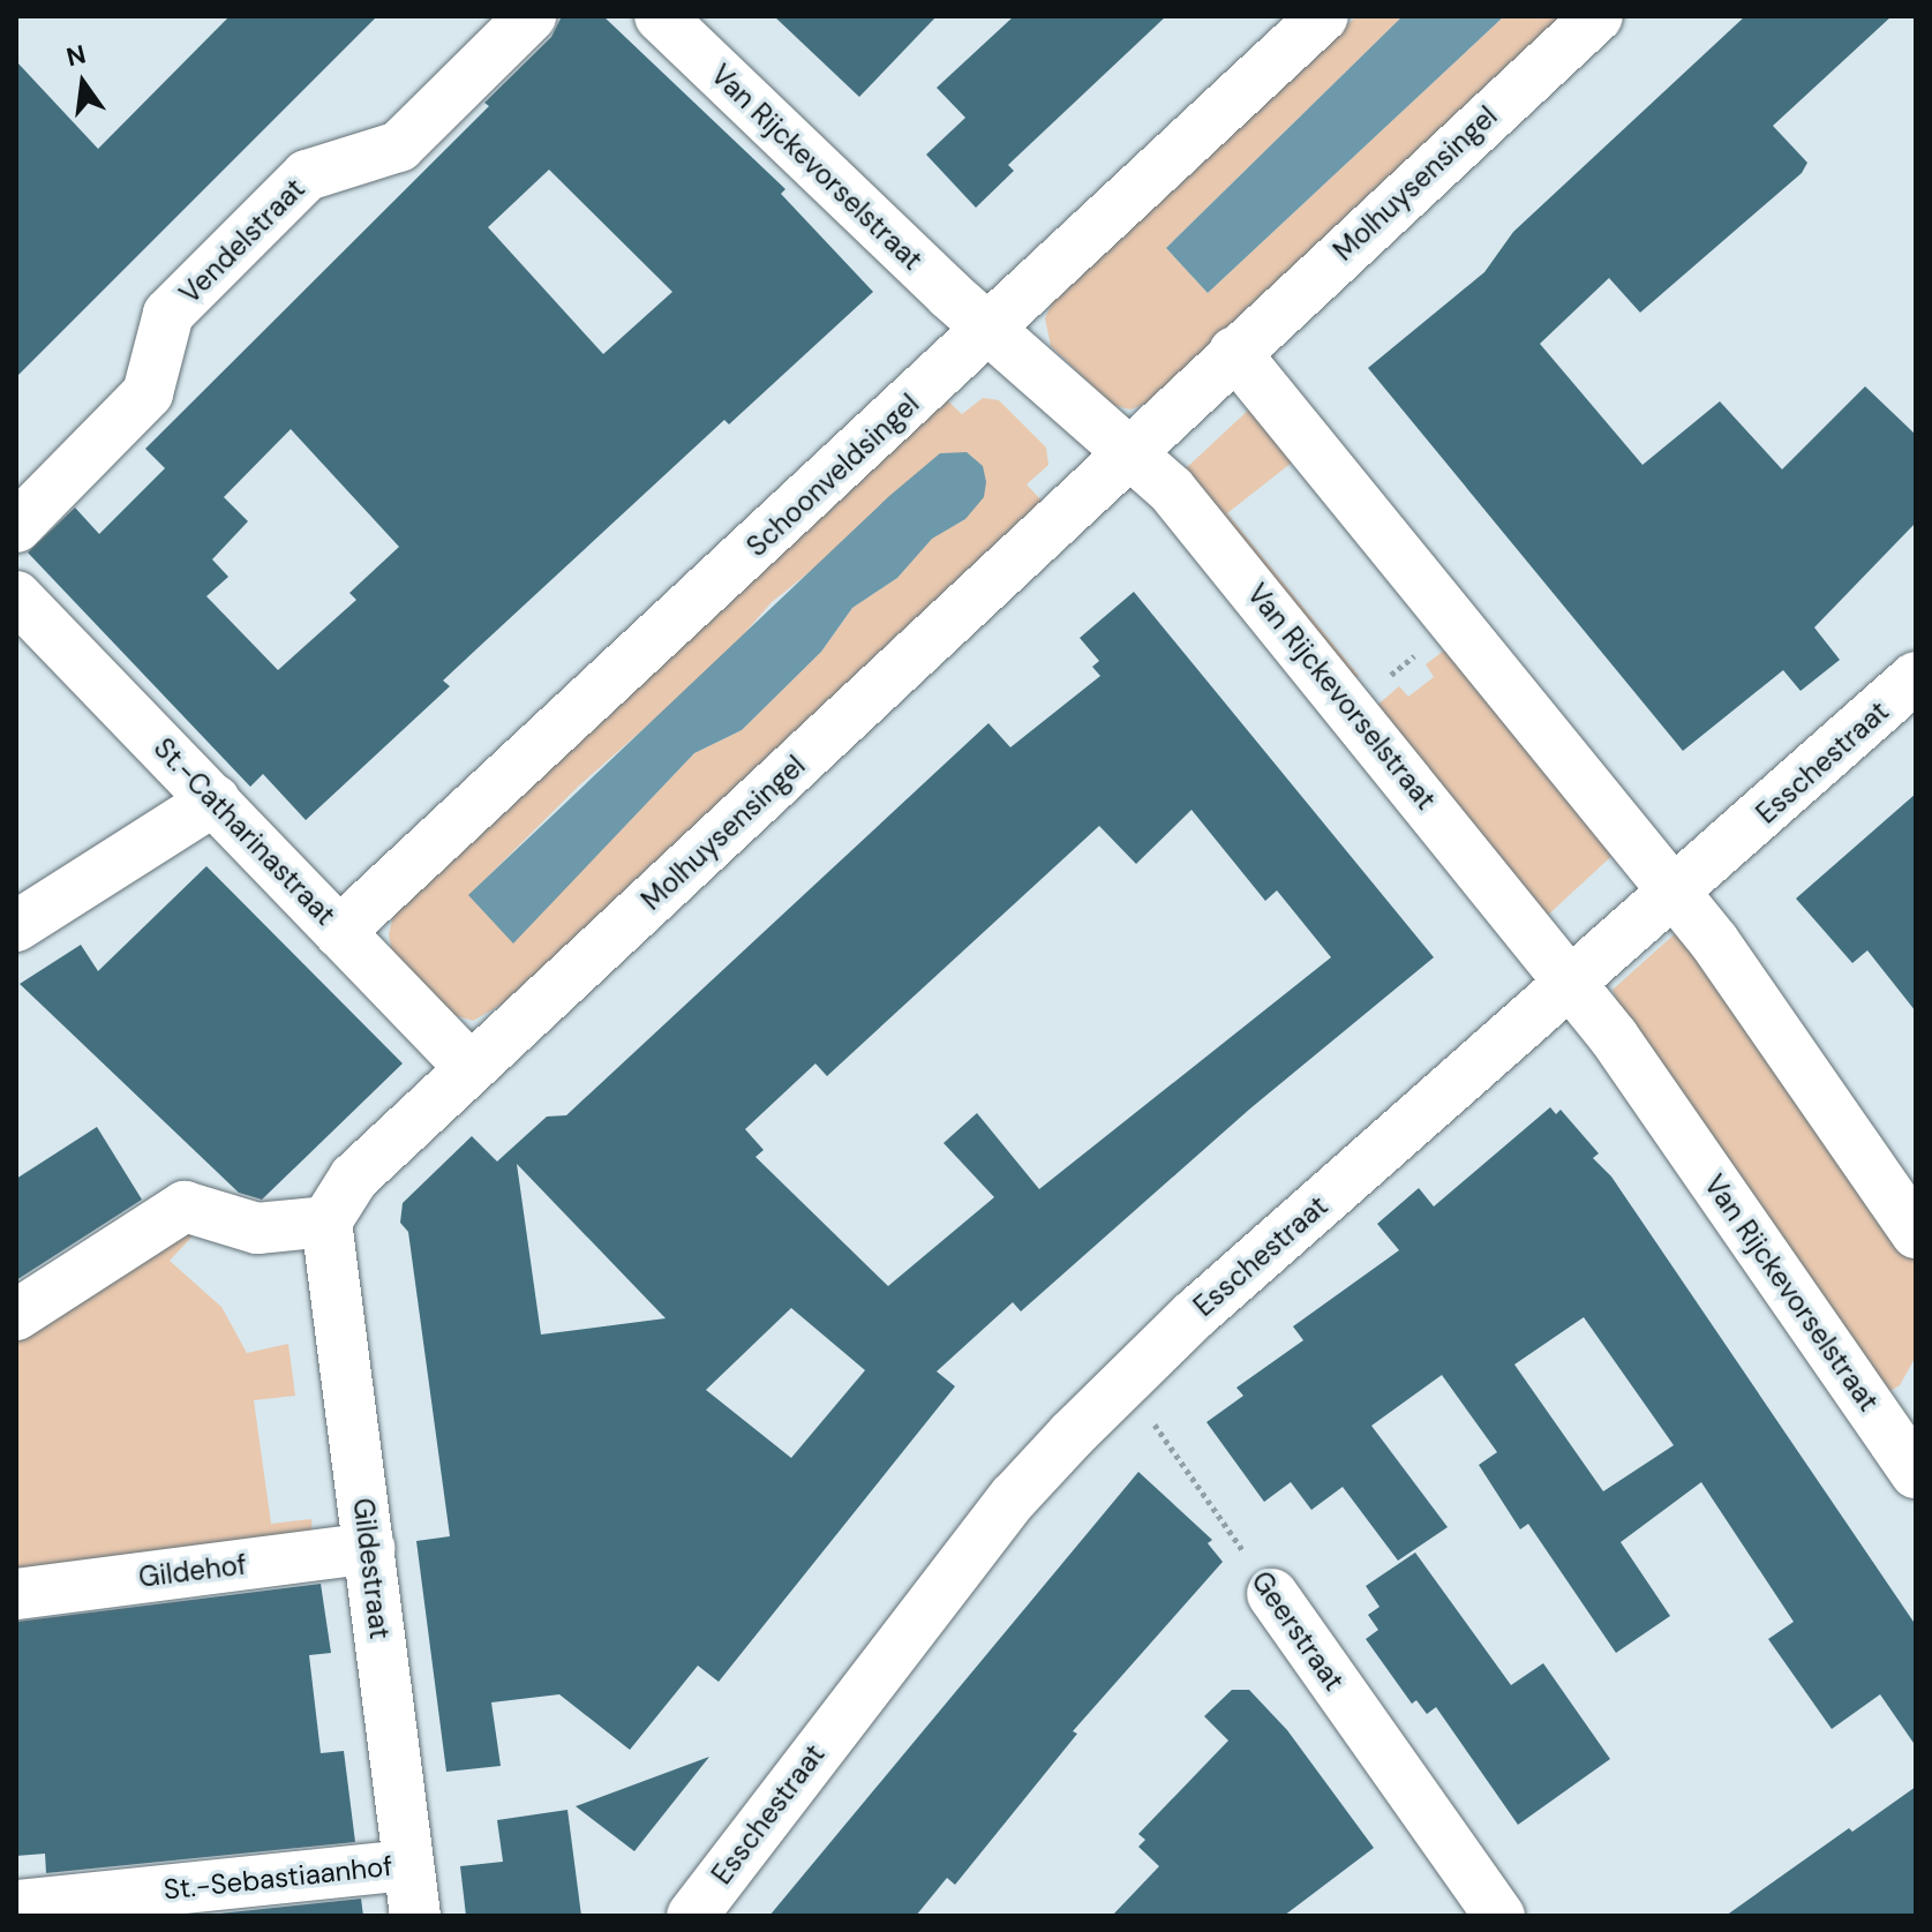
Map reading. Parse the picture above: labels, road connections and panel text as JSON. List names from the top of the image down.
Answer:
{
  "streets": {
    "street": [
      "Van Rijckevorselstraat",
      "Molhuysensingel",
      "Vendelstraat",
      "Schoonveldsingel",
      "Esschestraat",
      "St.-Catharinastraat",
      "Gildestraat",
      "Gildehof",
      "Geerstraat",
      "St.-Sebastiaanhof"
    ]
  },
  "crossings": [
    ["Van Rijckevorselstraat", "Molhuysensingel"],
    ["Van Rijckevorselstraat", "Schoonveldsingel"],
    ["Van Rijckevorselstraat", "Esschestraat"],
    ["Molhuysensingel", "St.-Catharinastraat"],
    ["Molhuysensingel", "Gildestraat"],
    ["Schoonveldsingel", "St.-Catharinastraat"],
    ["Esschestraat", "Geerstraat"],
    ["Gildestraat", "Gildehof"],
    ["Gildestraat", "St.-Sebastiaanhof"]
  ],
  "north": "top"
}
